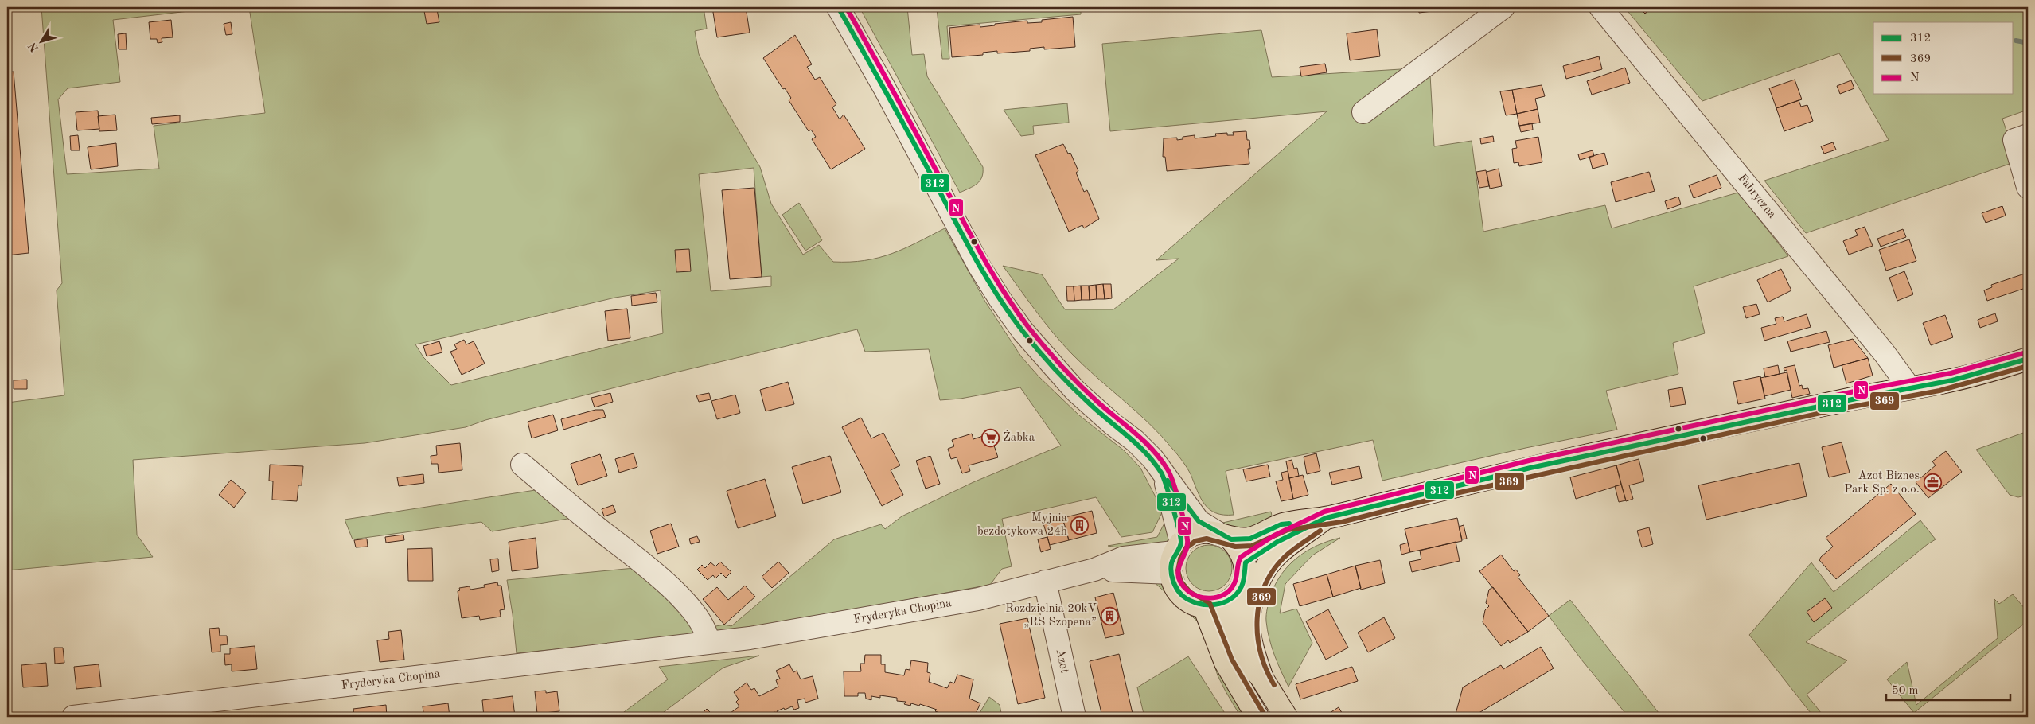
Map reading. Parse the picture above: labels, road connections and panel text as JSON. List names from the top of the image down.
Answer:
{
  "streets": {
    "main road": ["Fryderyka Chopina"],
    "street": ["Fabryczna", "Azot"]
  },
  "crossings": [
    ["Fabryczna", "Fryderyka Chopina"],
    ["Fryderyka Chopina", "Azot"]
  ],
  "places": {
    "supermarket": ["Żabka"],
    "office": ["Azot Biznes Park Sp. z o.o."],
    "building": ["Myjnia bezdotykowa 24h", "Rozdzielnia 20kV „RS Szopena”"]
  },
  "lines": ["transit line 312", "transit line N", "transit line 369"],
  "legend": ["312", "369", "N"],
  "scale_bar": "50 m",
  "north": "bottom left"
}
